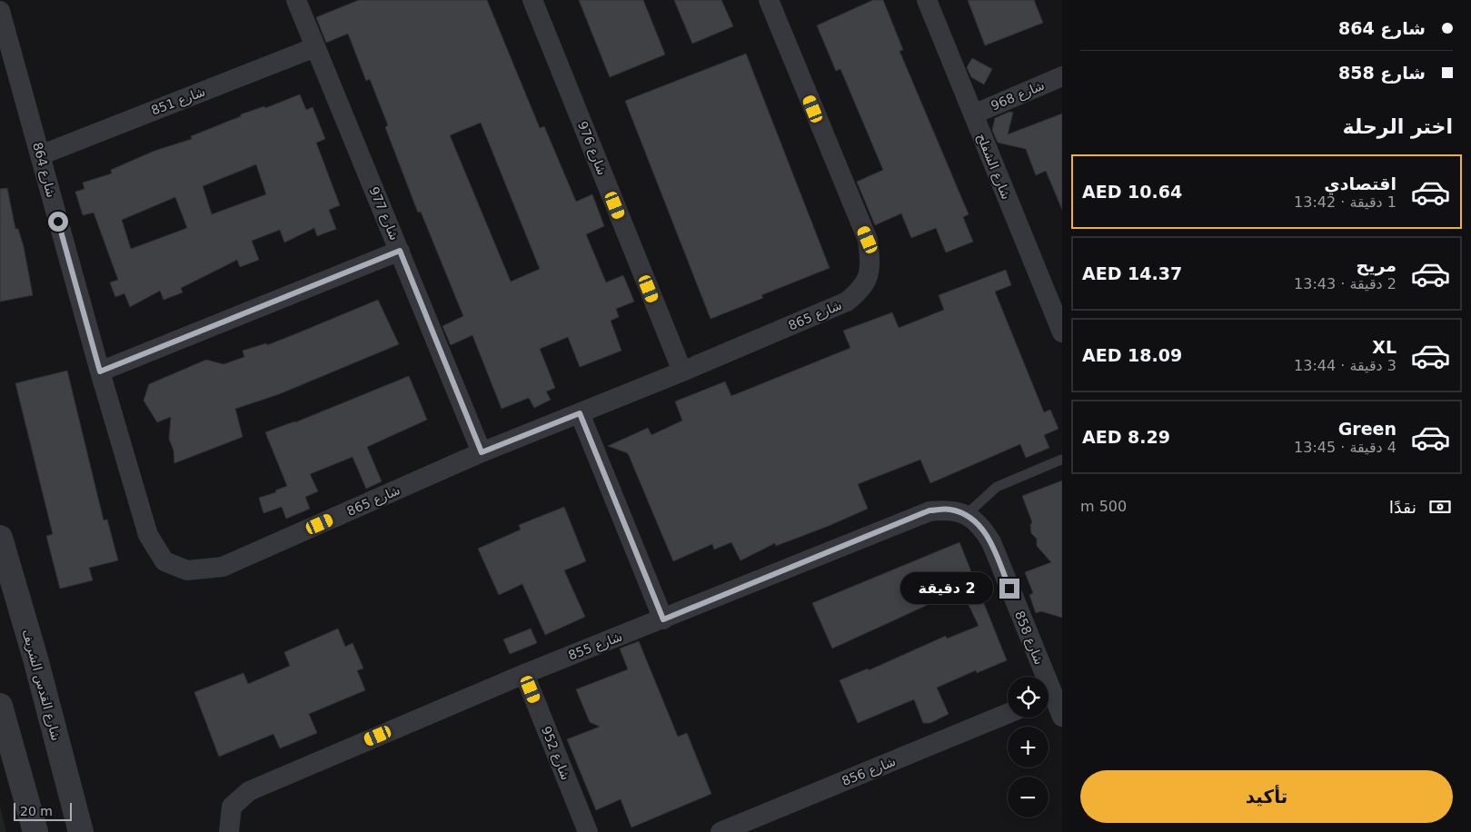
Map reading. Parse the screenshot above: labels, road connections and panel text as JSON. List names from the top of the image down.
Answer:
{
  "streets": {
    "street": [
      "شارع 968",
      "شارع 851",
      "شارع 976",
      "شارع الشفلح",
      "شارع 864",
      "شارع 977",
      "شارع 865",
      "شارع 858",
      "شارع 855",
      "شارع القدس الشريف",
      "شارع 952",
      "شارع 856"
    ]
  },
  "crossings": [
    ["شارع 968", "شارع الشفلح"],
    ["شارع 851", "شارع 864"],
    ["شارع 851", "شارع 977"],
    ["شارع 976", "شارع 865"],
    ["شارع 864", "شارع 865"],
    ["شارع 977", "شارع 865"],
    ["شارع 858", "شارع 855"],
    ["شارع 855", "شارع 952"]
  ],
  "scale_bar": "20 m",
  "page": {
    "banner": ["شارع 864", "شارع 858"],
    "heading": "اختر الرحلة",
    "list": [
      {
        "name": "اقتصادي",
        "note": "1 دقيقة · 13:42",
        "value": "AED 10.64"
      },
      {
        "name": "مريح",
        "note": "2 دقيقة · 13:43",
        "value": "AED 14.37"
      },
      {
        "name": "XL",
        "note": "3 دقيقة · 13:44",
        "value": "AED 18.09"
      },
      {
        "name": "Green",
        "note": "4 دقيقة · 13:45",
        "value": "AED 8.29"
      }
    ],
    "pay": ["نقدًا", "500 m"],
    "bubble": "2 دقيقة",
    "map_buttons": ["+", "−"],
    "buttons": "تأكيد",
    "scale": "20 m"
  }
}
